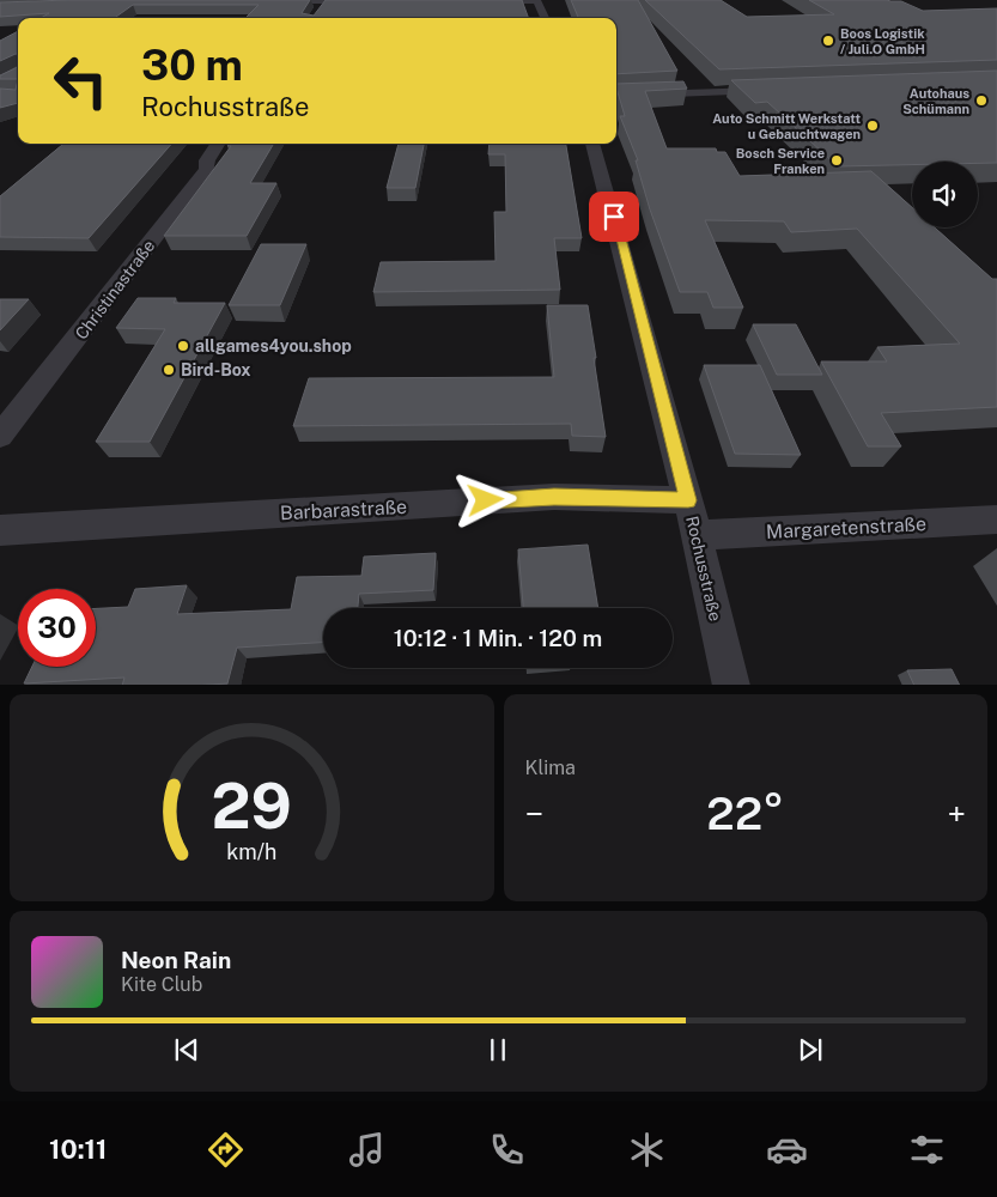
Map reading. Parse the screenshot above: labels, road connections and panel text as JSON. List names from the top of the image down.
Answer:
{
  "streets": {
    "street": [
      "Christinastraße",
      "Barbarastraße",
      "Margaretenstraße",
      "Rochusstraße"
    ]
  },
  "crossings": [
    ["Barbarastraße", "Rochusstraße"],
    ["Margaretenstraße", "Rochusstraße"]
  ],
  "places": [
    "Boos Logistik / Juli.O GmbH",
    "Autohaus Schümann",
    "Auto Schmitt Werkstatt u Gebauchtwagen",
    "Bosch Service Franken",
    "allgames4you.shop",
    "Bird-Box"
  ],
  "page": {
    "turn": ["30 m", "Rochusstraße"],
    "limit": "30",
    "trip": "10:12 · 1 Min. · 120 m",
    "tile": "Klima",
    "heat": ["−", "22°", "+"],
    "song": ["Neon Rain", "Kite Club"],
    "tabs": "10:11",
    "gauge": ["29", "km/h"]
  }
}
